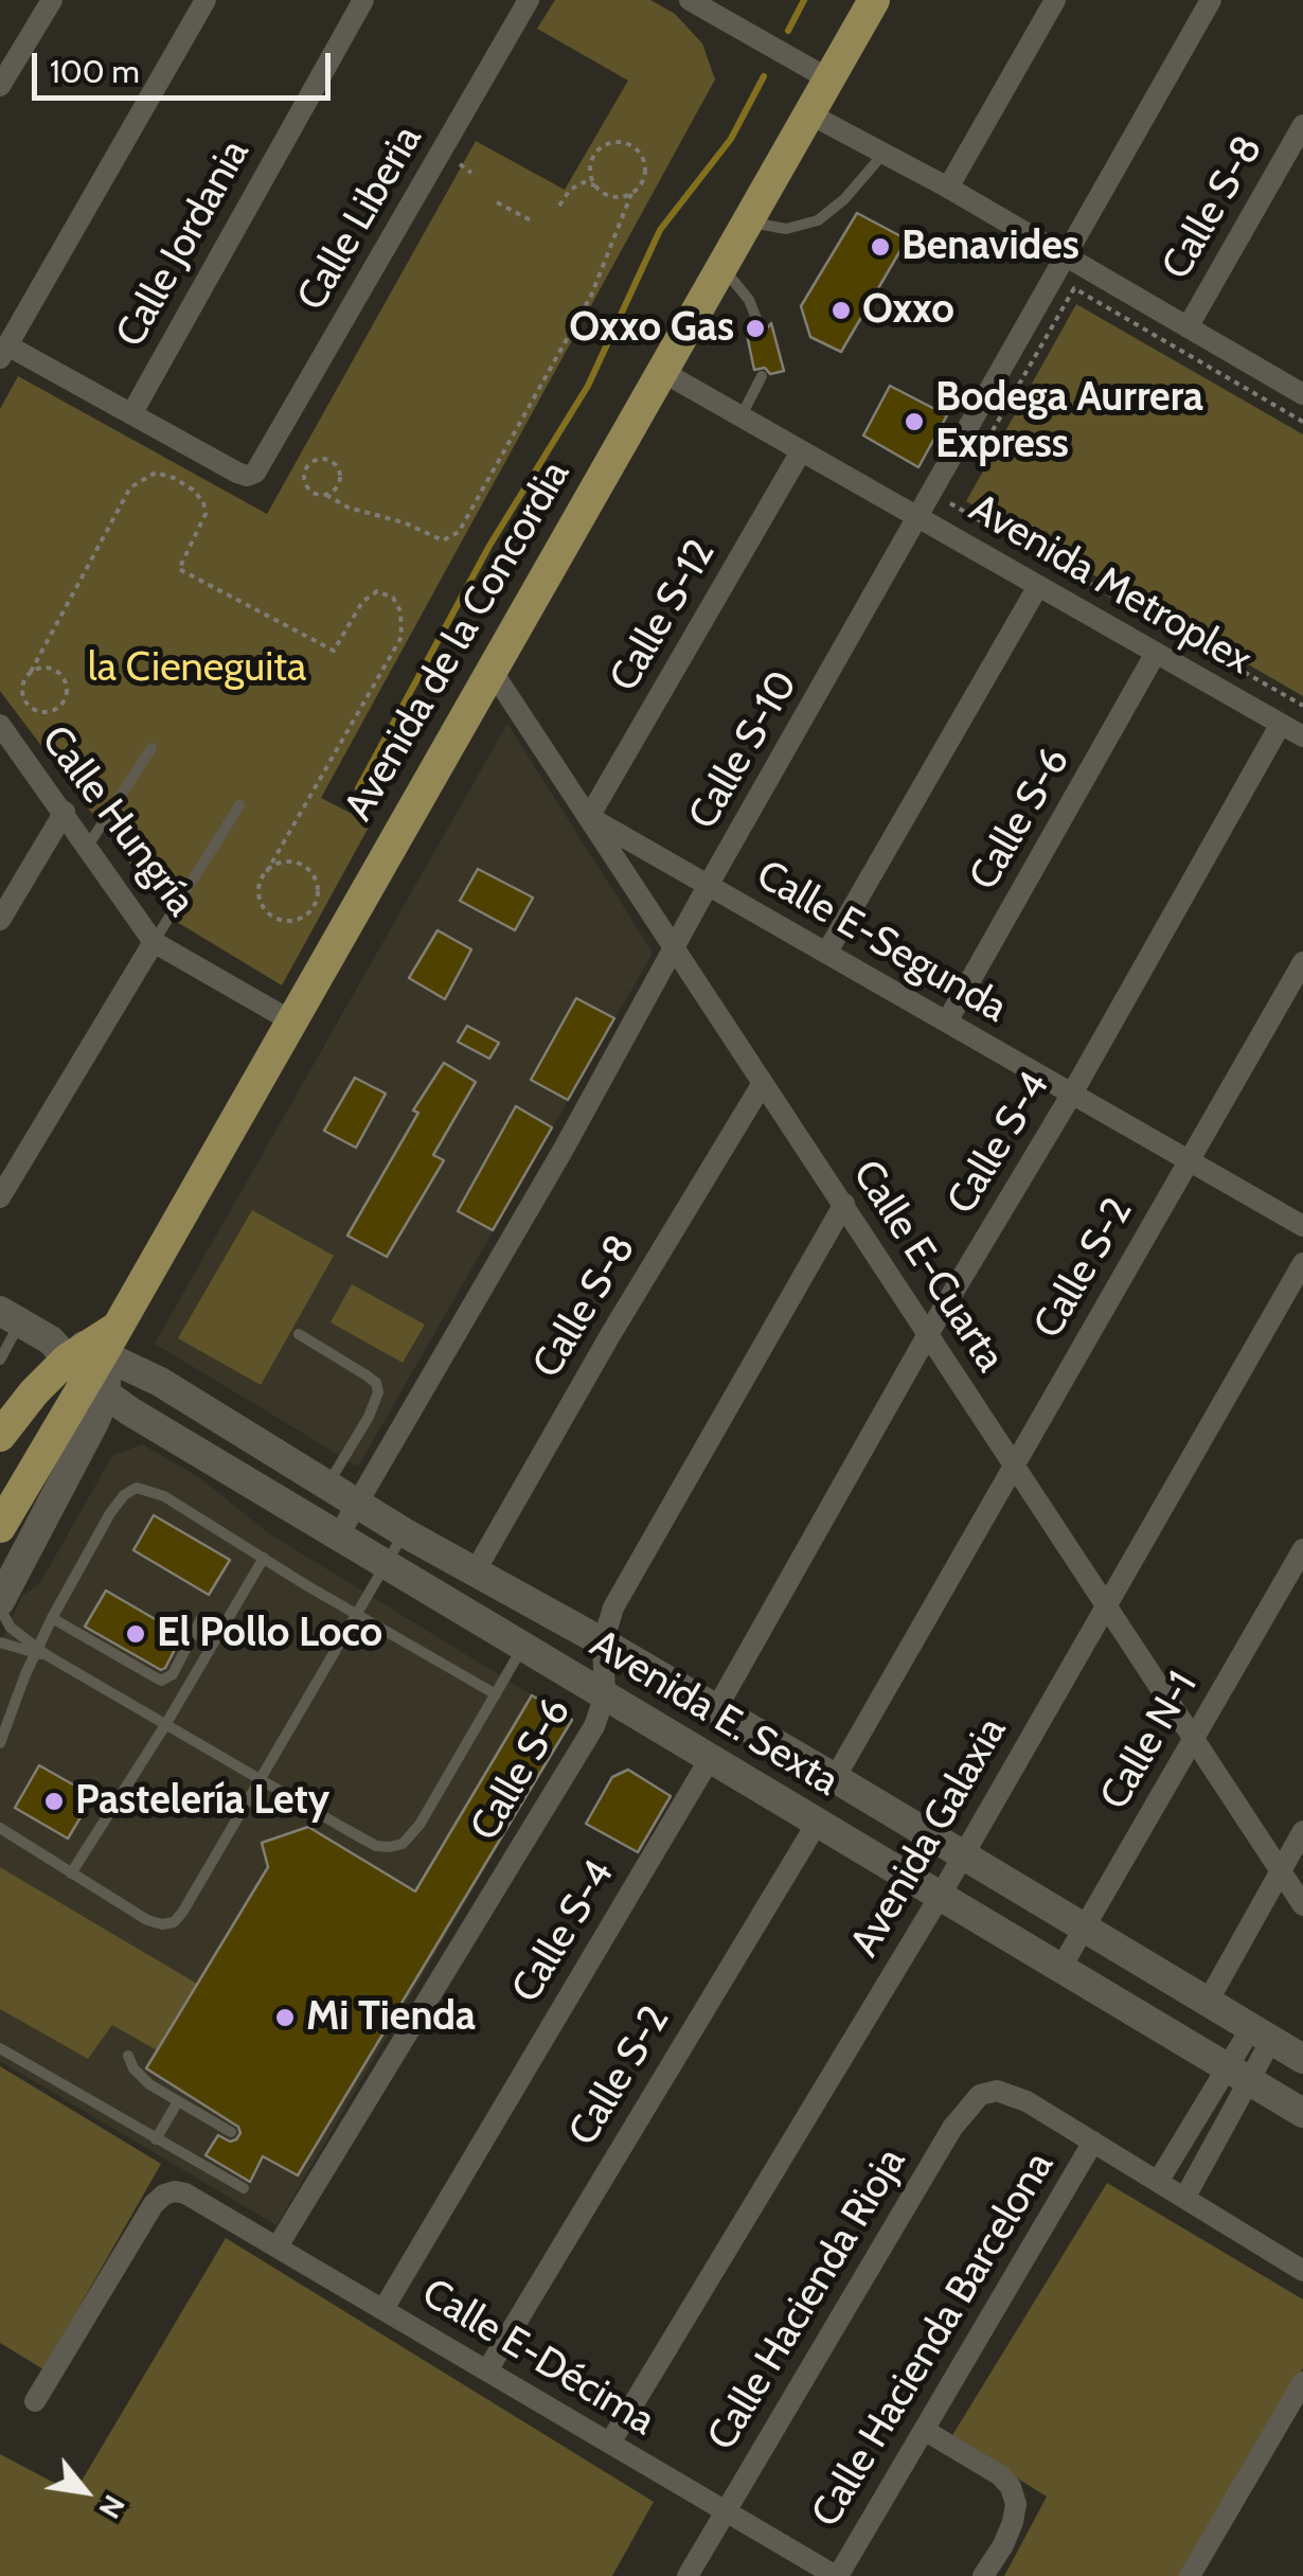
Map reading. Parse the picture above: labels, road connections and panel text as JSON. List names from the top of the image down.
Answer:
{
  "streets": {
    "main road": ["Avenida de la Concordia"],
    "street": [
      "Calle S-8",
      "Calle Liberia",
      "Calle Jordania",
      "Avenida Metroplex",
      "Calle S-12",
      "Calle S-10",
      "Calle S-6",
      "Calle Hungría",
      "Calle E-Segunda",
      "Calle S-4",
      "Calle E-Cuarta",
      "Calle S-2",
      "Avenida E. Sexta",
      "Calle N-1",
      "Avenida Galaxia",
      "Calle Hacienda Rioja",
      "Calle Hacienda Barcelona",
      "Calle E-Décima"
    ]
  },
  "crossings": [
    ["Calle S-8", "Calle E-Cuarta"],
    ["Calle S-8", "Avenida E. Sexta"],
    ["Calle Liberia", "Calle Jordania"],
    ["Avenida Metroplex", "Calle S-12"],
    ["Avenida Metroplex", "Avenida de la Concordia"],
    ["Avenida Metroplex", "Calle S-10"],
    ["Avenida Metroplex", "Calle S-6"],
    ["Avenida Metroplex", "Calle S-4"],
    ["Calle S-12", "Calle E-Segunda"],
    ["Calle S-12", "Calle E-Cuarta"],
    ["Avenida de la Concordia", "Calle Hungría"],
    ["Avenida de la Concordia", "Calle E-Cuarta"],
    ["Avenida de la Concordia", "Avenida E. Sexta"],
    ["Calle S-10", "Calle E-Segunda"],
    ["Calle S-10", "Calle E-Cuarta"],
    ["Calle S-10", "Avenida E. Sexta"],
    ["Calle S-6", "Calle E-Segunda"],
    ["Calle S-6", "Calle E-Cuarta"],
    ["Calle S-6", "Avenida E. Sexta"],
    ["Calle S-6", "Calle E-Décima"],
    ["Calle E-Segunda", "Calle S-4"],
    ["Calle E-Segunda", "Calle E-Cuarta"],
    ["Calle E-Segunda", "Calle S-2"],
    ["Calle S-4", "Calle E-Cuarta"],
    ["Calle S-4", "Avenida E. Sexta"],
    ["Calle S-4", "Calle E-Décima"],
    ["Calle E-Cuarta", "Calle S-2"],
    ["Calle E-Cuarta", "Calle N-1"],
    ["Calle E-Cuarta", "Avenida Galaxia"],
    ["Calle S-2", "Avenida E. Sexta"],
    ["Calle S-2", "Calle E-Décima"],
    ["Avenida E. Sexta", "Calle N-1"],
    ["Avenida E. Sexta", "Avenida Galaxia"],
    ["Avenida Galaxia", "Calle E-Décima"],
    ["Calle Hacienda Rioja", "Calle Hacienda Barcelona"],
    ["Calle Hacienda Rioja", "Calle E-Décima"],
    ["Calle Hacienda Barcelona", "Calle E-Décima"]
  ],
  "parks": ["la Cieneguita"],
  "places": [
    "Benavides",
    "Oxxo",
    "Oxxo Gas",
    "Bodega Aurrera Express",
    "El Pollo Loco",
    "Pastelería Lety",
    "Mi Tienda"
  ],
  "scale_bar": "100 m",
  "north": "bottom right"
}
